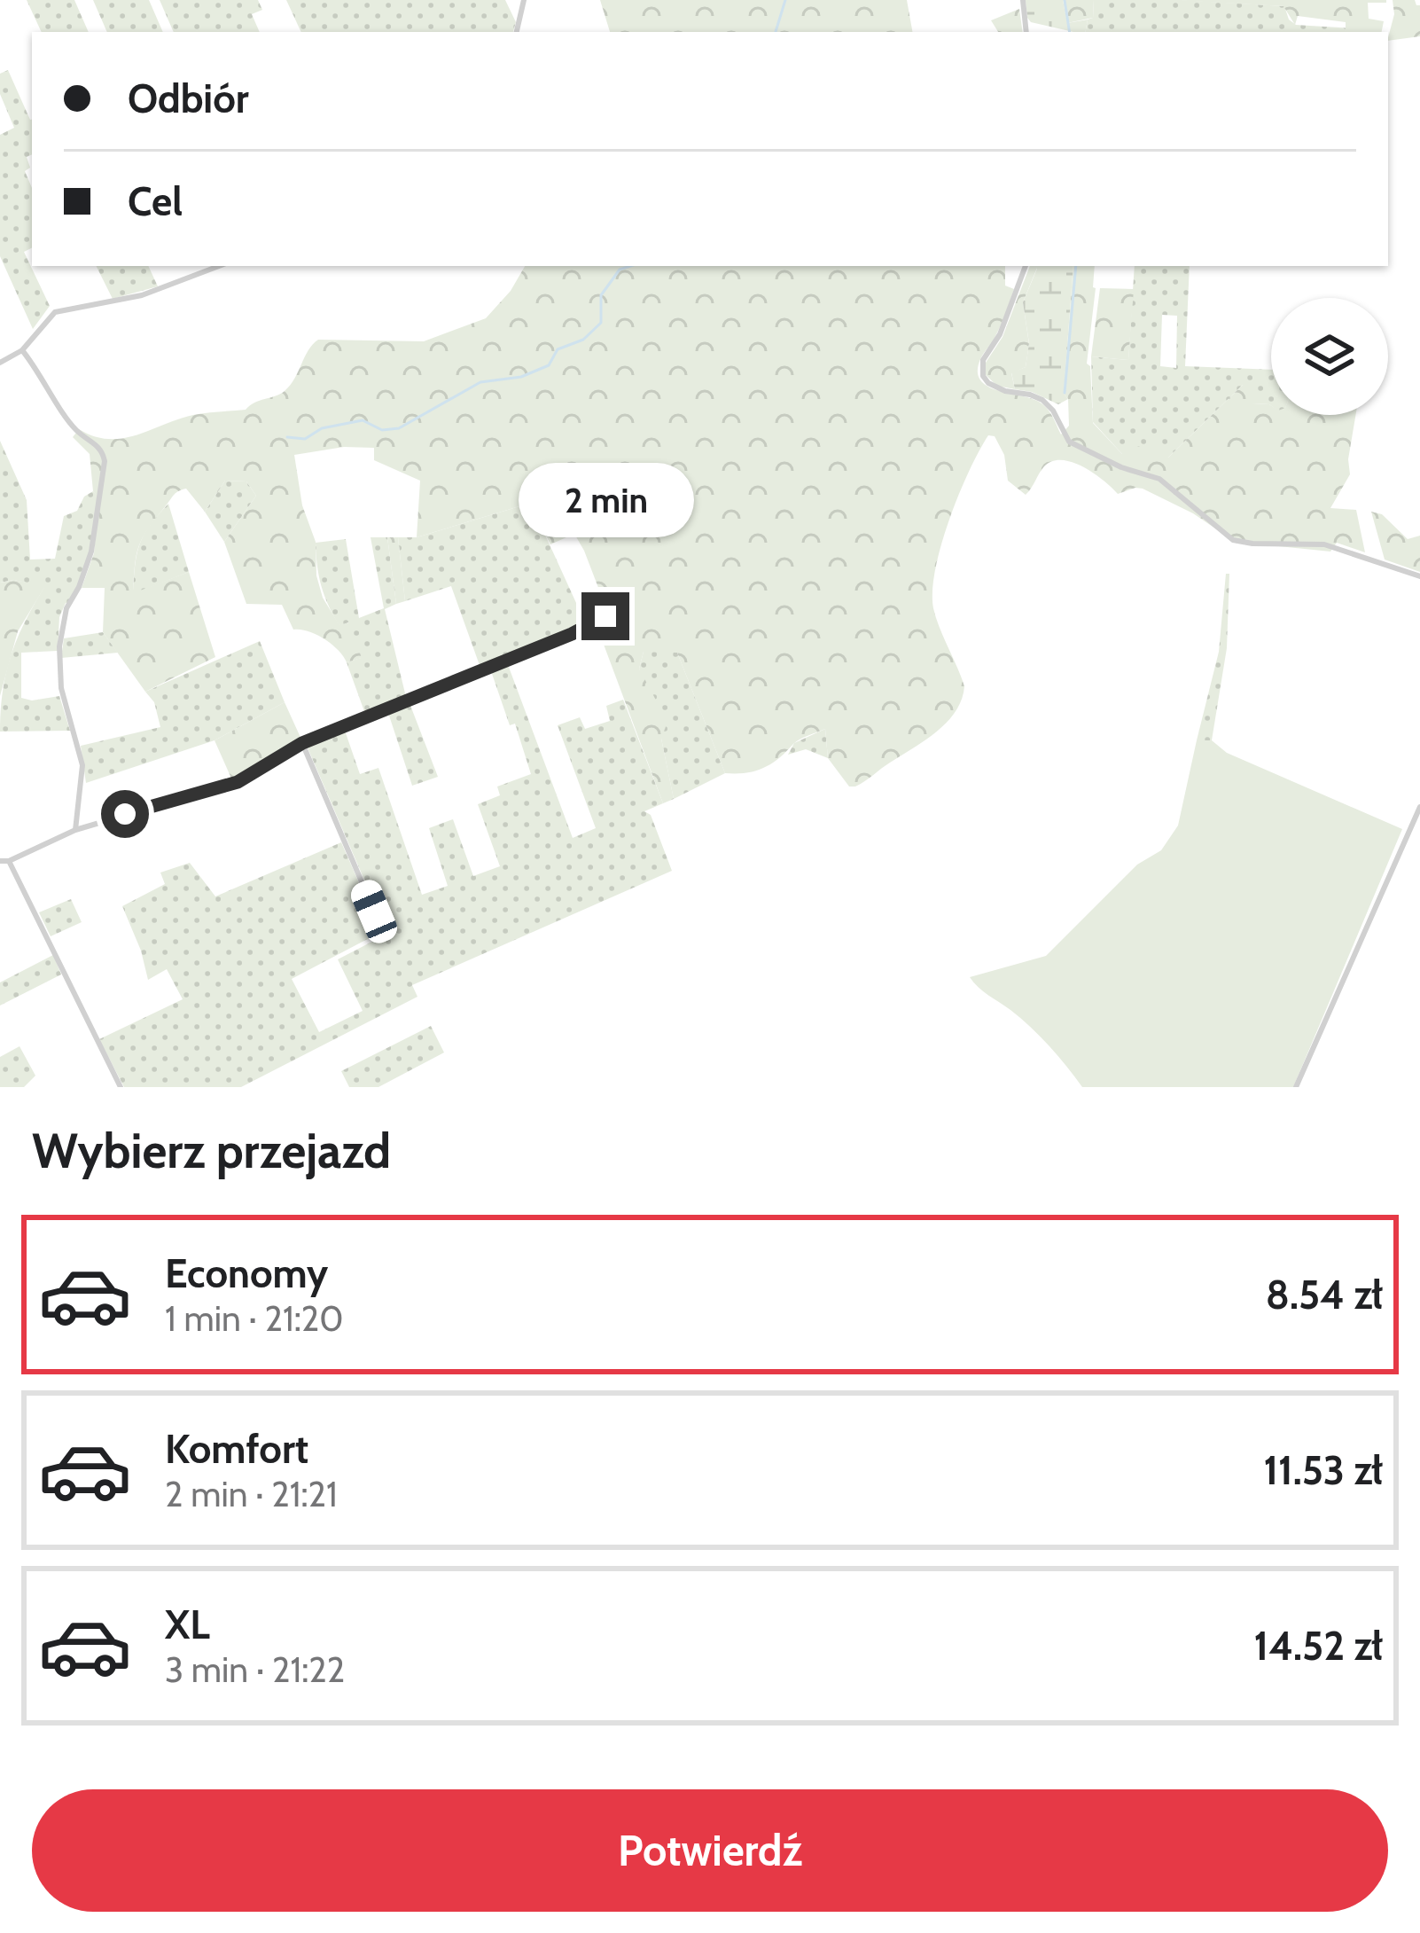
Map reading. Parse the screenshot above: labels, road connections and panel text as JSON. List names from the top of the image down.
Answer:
{
  "page": {
    "banner": ["Odbiór", "Cel"],
    "bubble": "2 min",
    "heading": "Wybierz przejazd",
    "list": [
      {
        "name": "Economy",
        "note": "1 min · 21:20",
        "value": "8.54 zł"
      },
      {
        "name": "Komfort",
        "note": "2 min · 21:21",
        "value": "11.53 zł"
      },
      {
        "name": "XL",
        "note": "3 min · 21:22",
        "value": "14.52 zł"
      }
    ],
    "buttons": "Potwierdź"
  }
}
